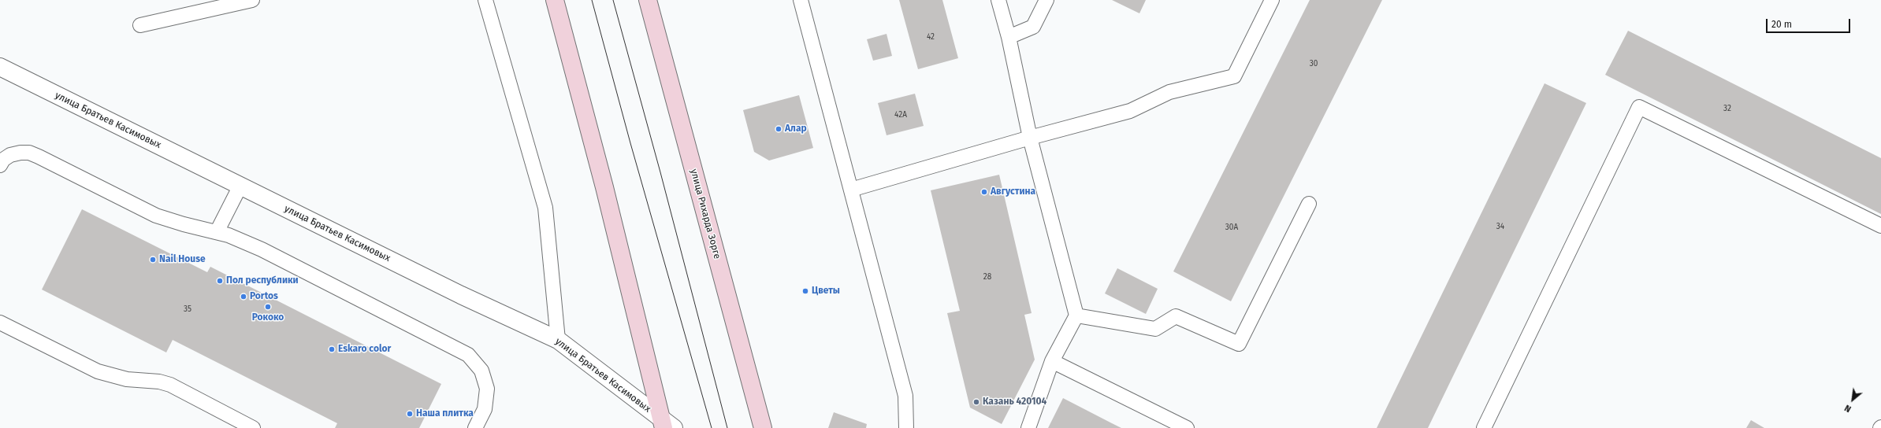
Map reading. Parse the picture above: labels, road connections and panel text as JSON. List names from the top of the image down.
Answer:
{
  "streets": {
    "main road": ["улица Рихарда Зорге"],
    "street": ["улица Братьев Касимовых"]
  },
  "places": [
    "Алар",
    "Августина",
    "Nail House",
    "Пол республики",
    "Цветы",
    "Portos",
    "Рококо",
    "Eskaro color",
    "Казань 420104",
    "Наша плитка"
  ],
  "house_numbers": [
    "42",
    "30",
    "32",
    "42А",
    "34",
    "30А",
    "28",
    "35"
  ],
  "scale_bar": "20 m",
  "north": "bottom left"
}
